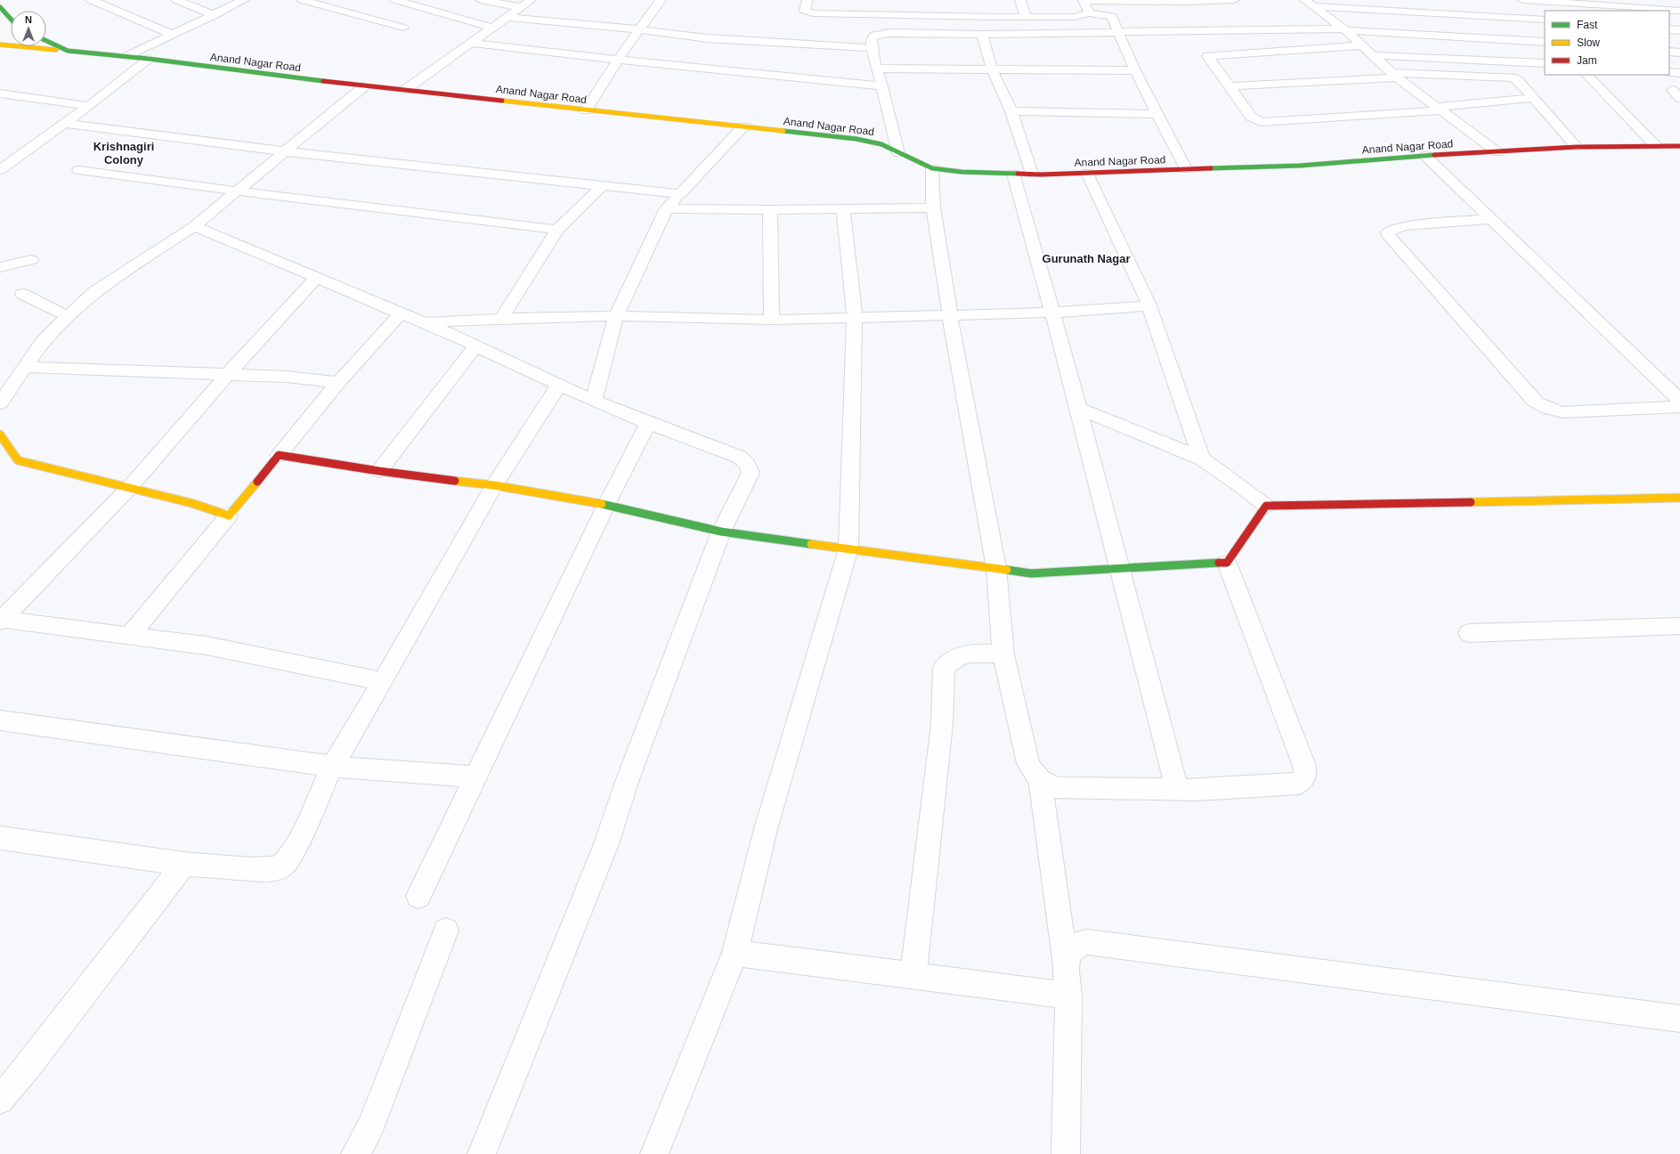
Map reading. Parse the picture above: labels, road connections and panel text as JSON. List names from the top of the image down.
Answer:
{
  "streets": {
    "street": ["Anand Nagar Road"]
  },
  "districts": ["Krishnagiri Colony", "Gurunath Nagar"],
  "legend": ["Fast", "Slow", "Jam"],
  "north": "top"
}
